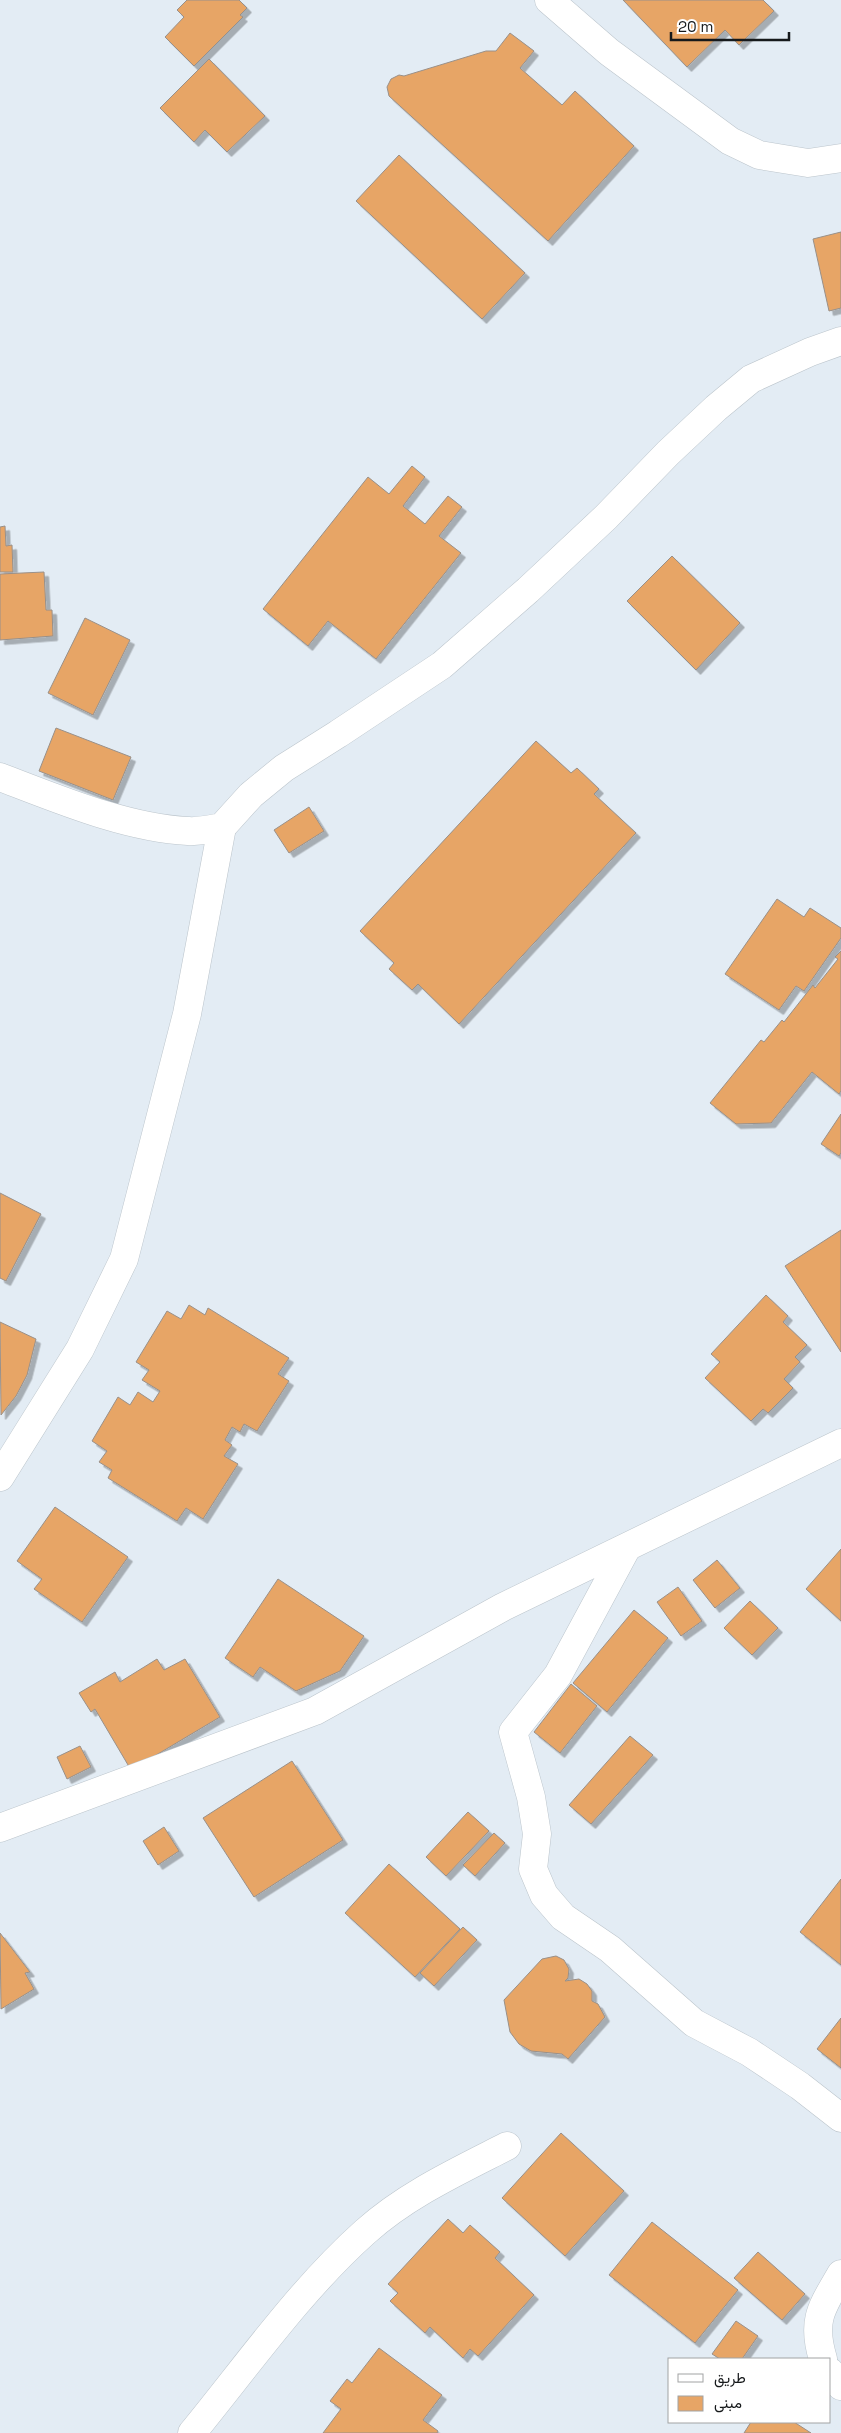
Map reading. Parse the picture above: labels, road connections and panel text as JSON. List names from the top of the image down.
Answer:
{
  "legend": ["طريق", "مبنى"],
  "scale_bar": "20 m"
}
